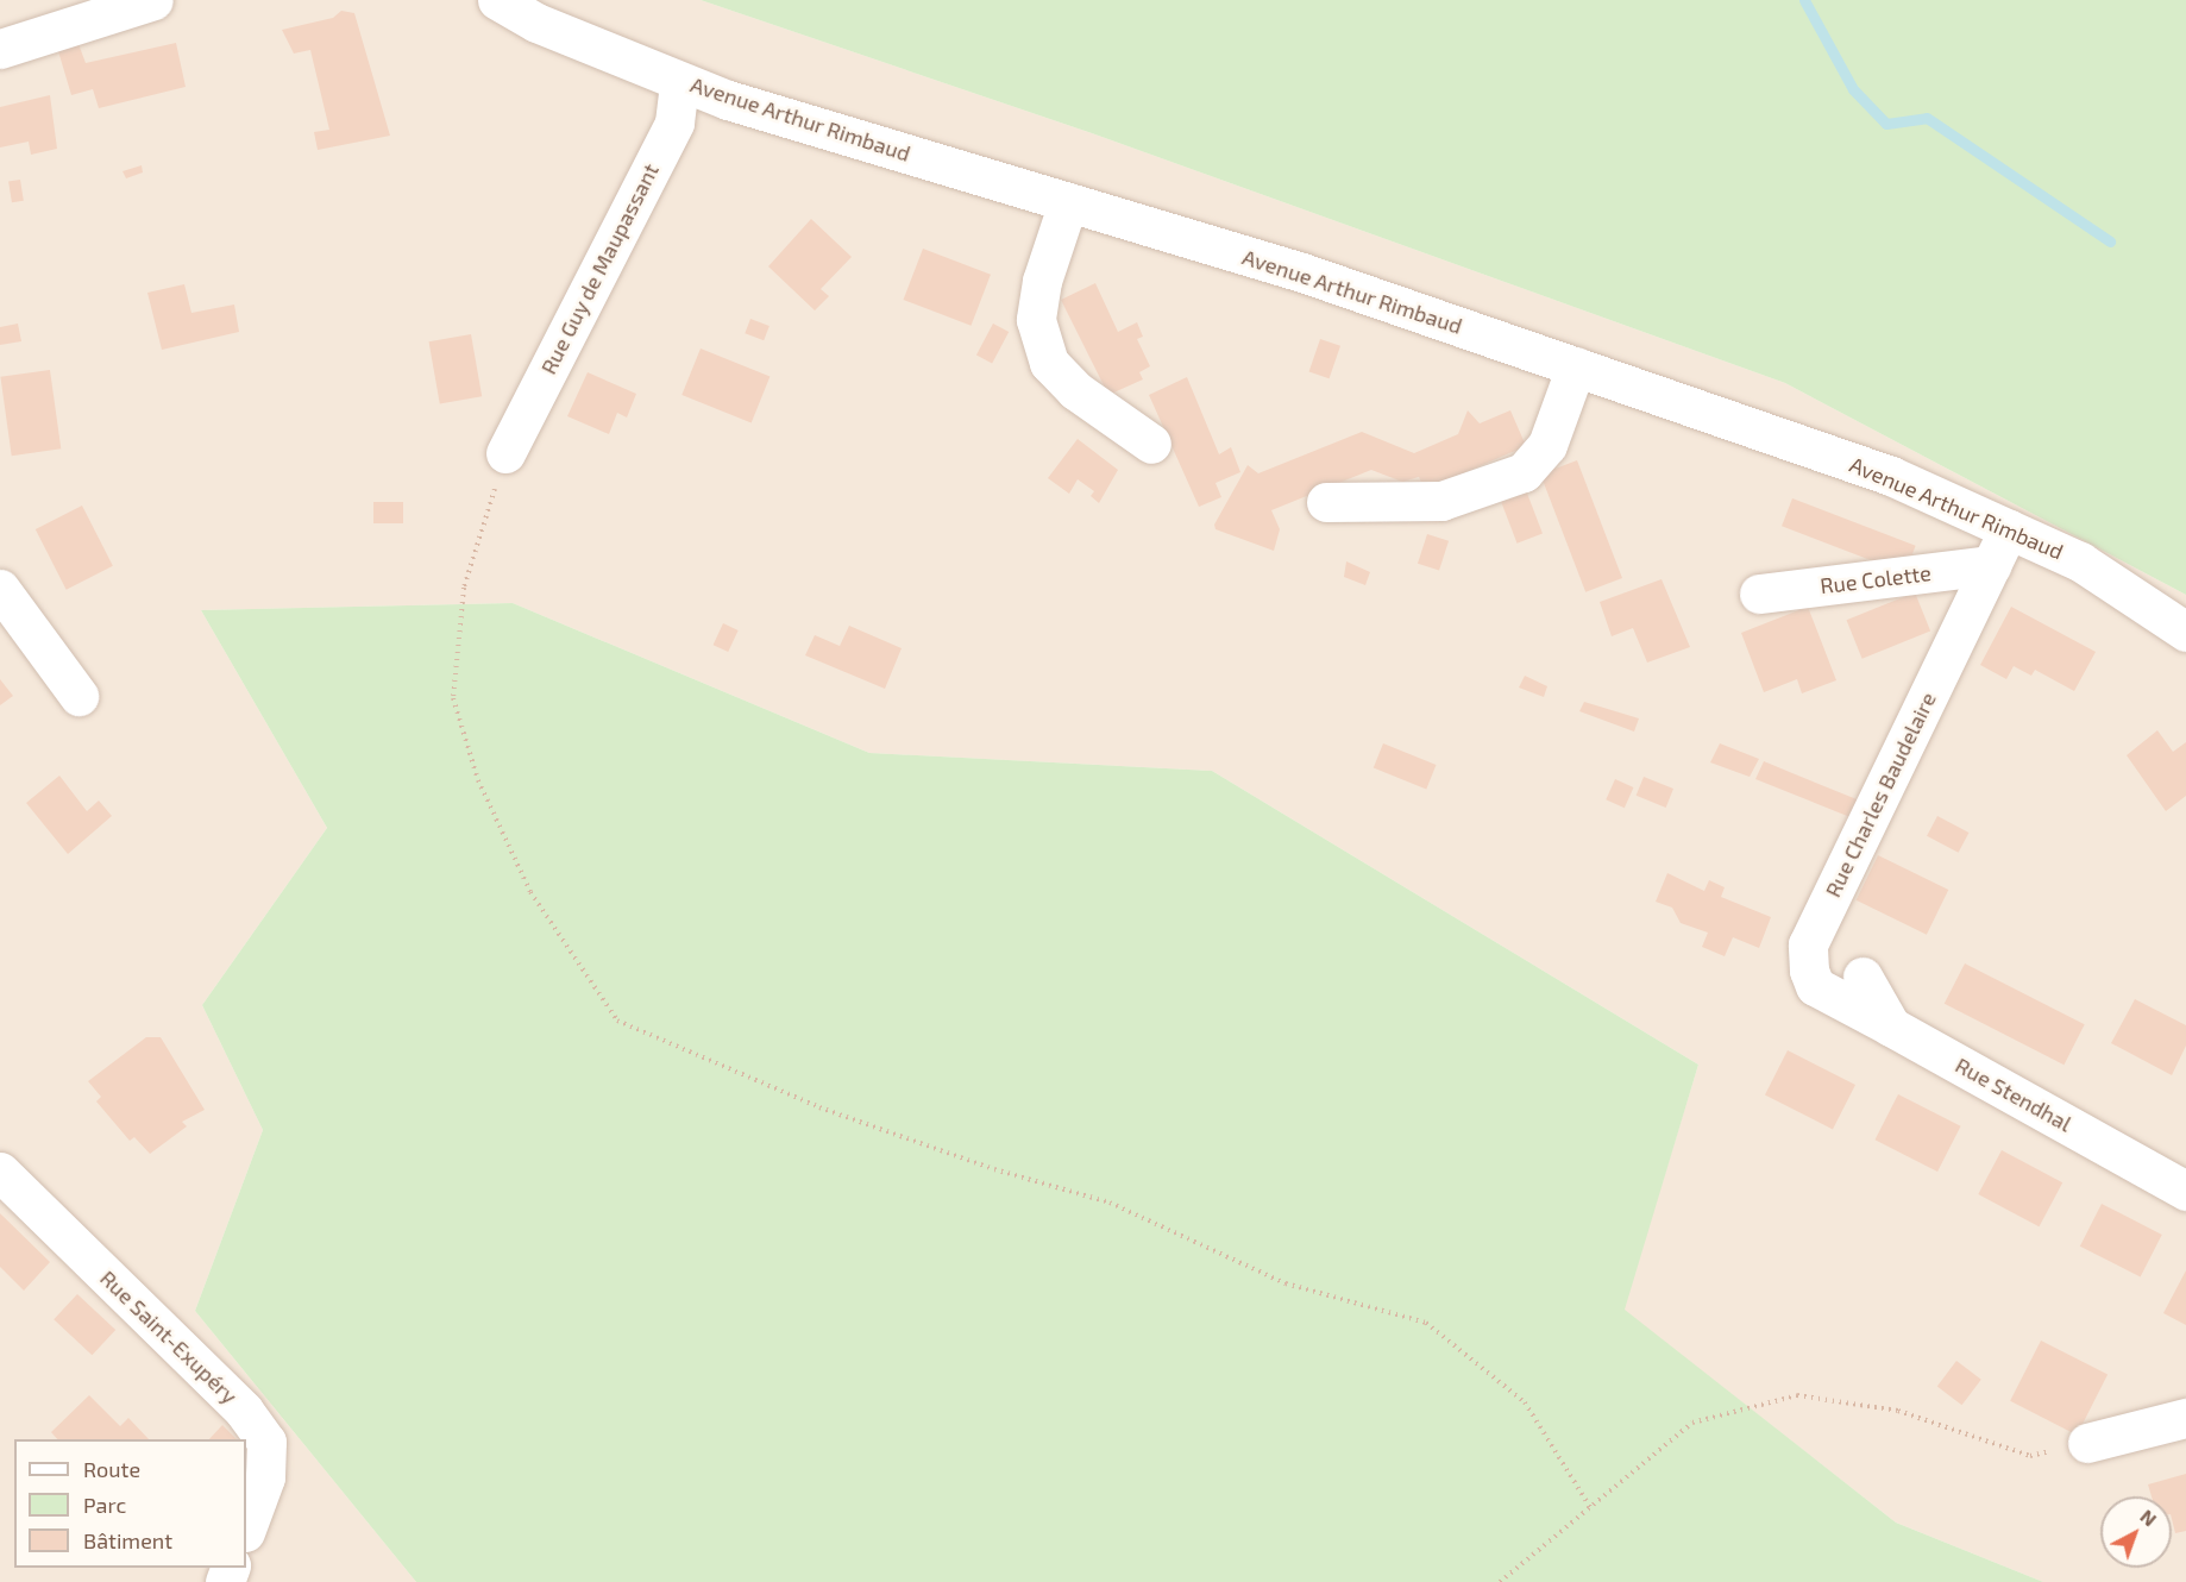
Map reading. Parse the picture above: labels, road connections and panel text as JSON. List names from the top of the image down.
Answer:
{
  "streets": {
    "street": [
      "Avenue Arthur Rimbaud",
      "Rue Guy de Maupassant",
      "Rue Colette",
      "Rue Charles Baudelaire",
      "Rue Stendhal",
      "Rue Saint-Exupéry"
    ]
  },
  "crossings": [
    ["Avenue Arthur Rimbaud", "Rue Guy de Maupassant"],
    ["Avenue Arthur Rimbaud", "Rue Charles Baudelaire"],
    ["Rue Colette", "Rue Charles Baudelaire"],
    ["Rue Charles Baudelaire", "Rue Stendhal"]
  ],
  "legend": ["Route", "Parc", "Bâtiment"],
  "north": "top right"
}
